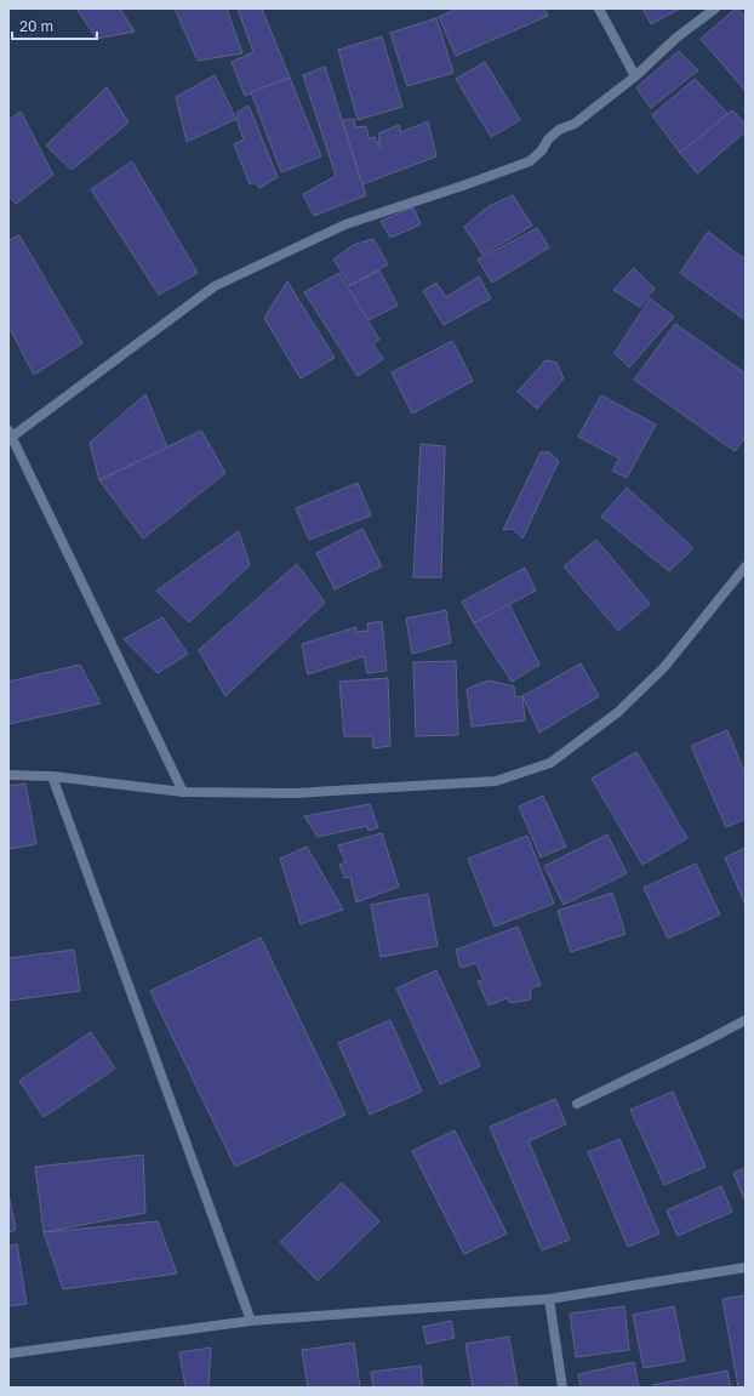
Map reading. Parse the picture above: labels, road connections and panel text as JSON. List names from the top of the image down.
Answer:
{
  "scale_bar": "20 m"
}
